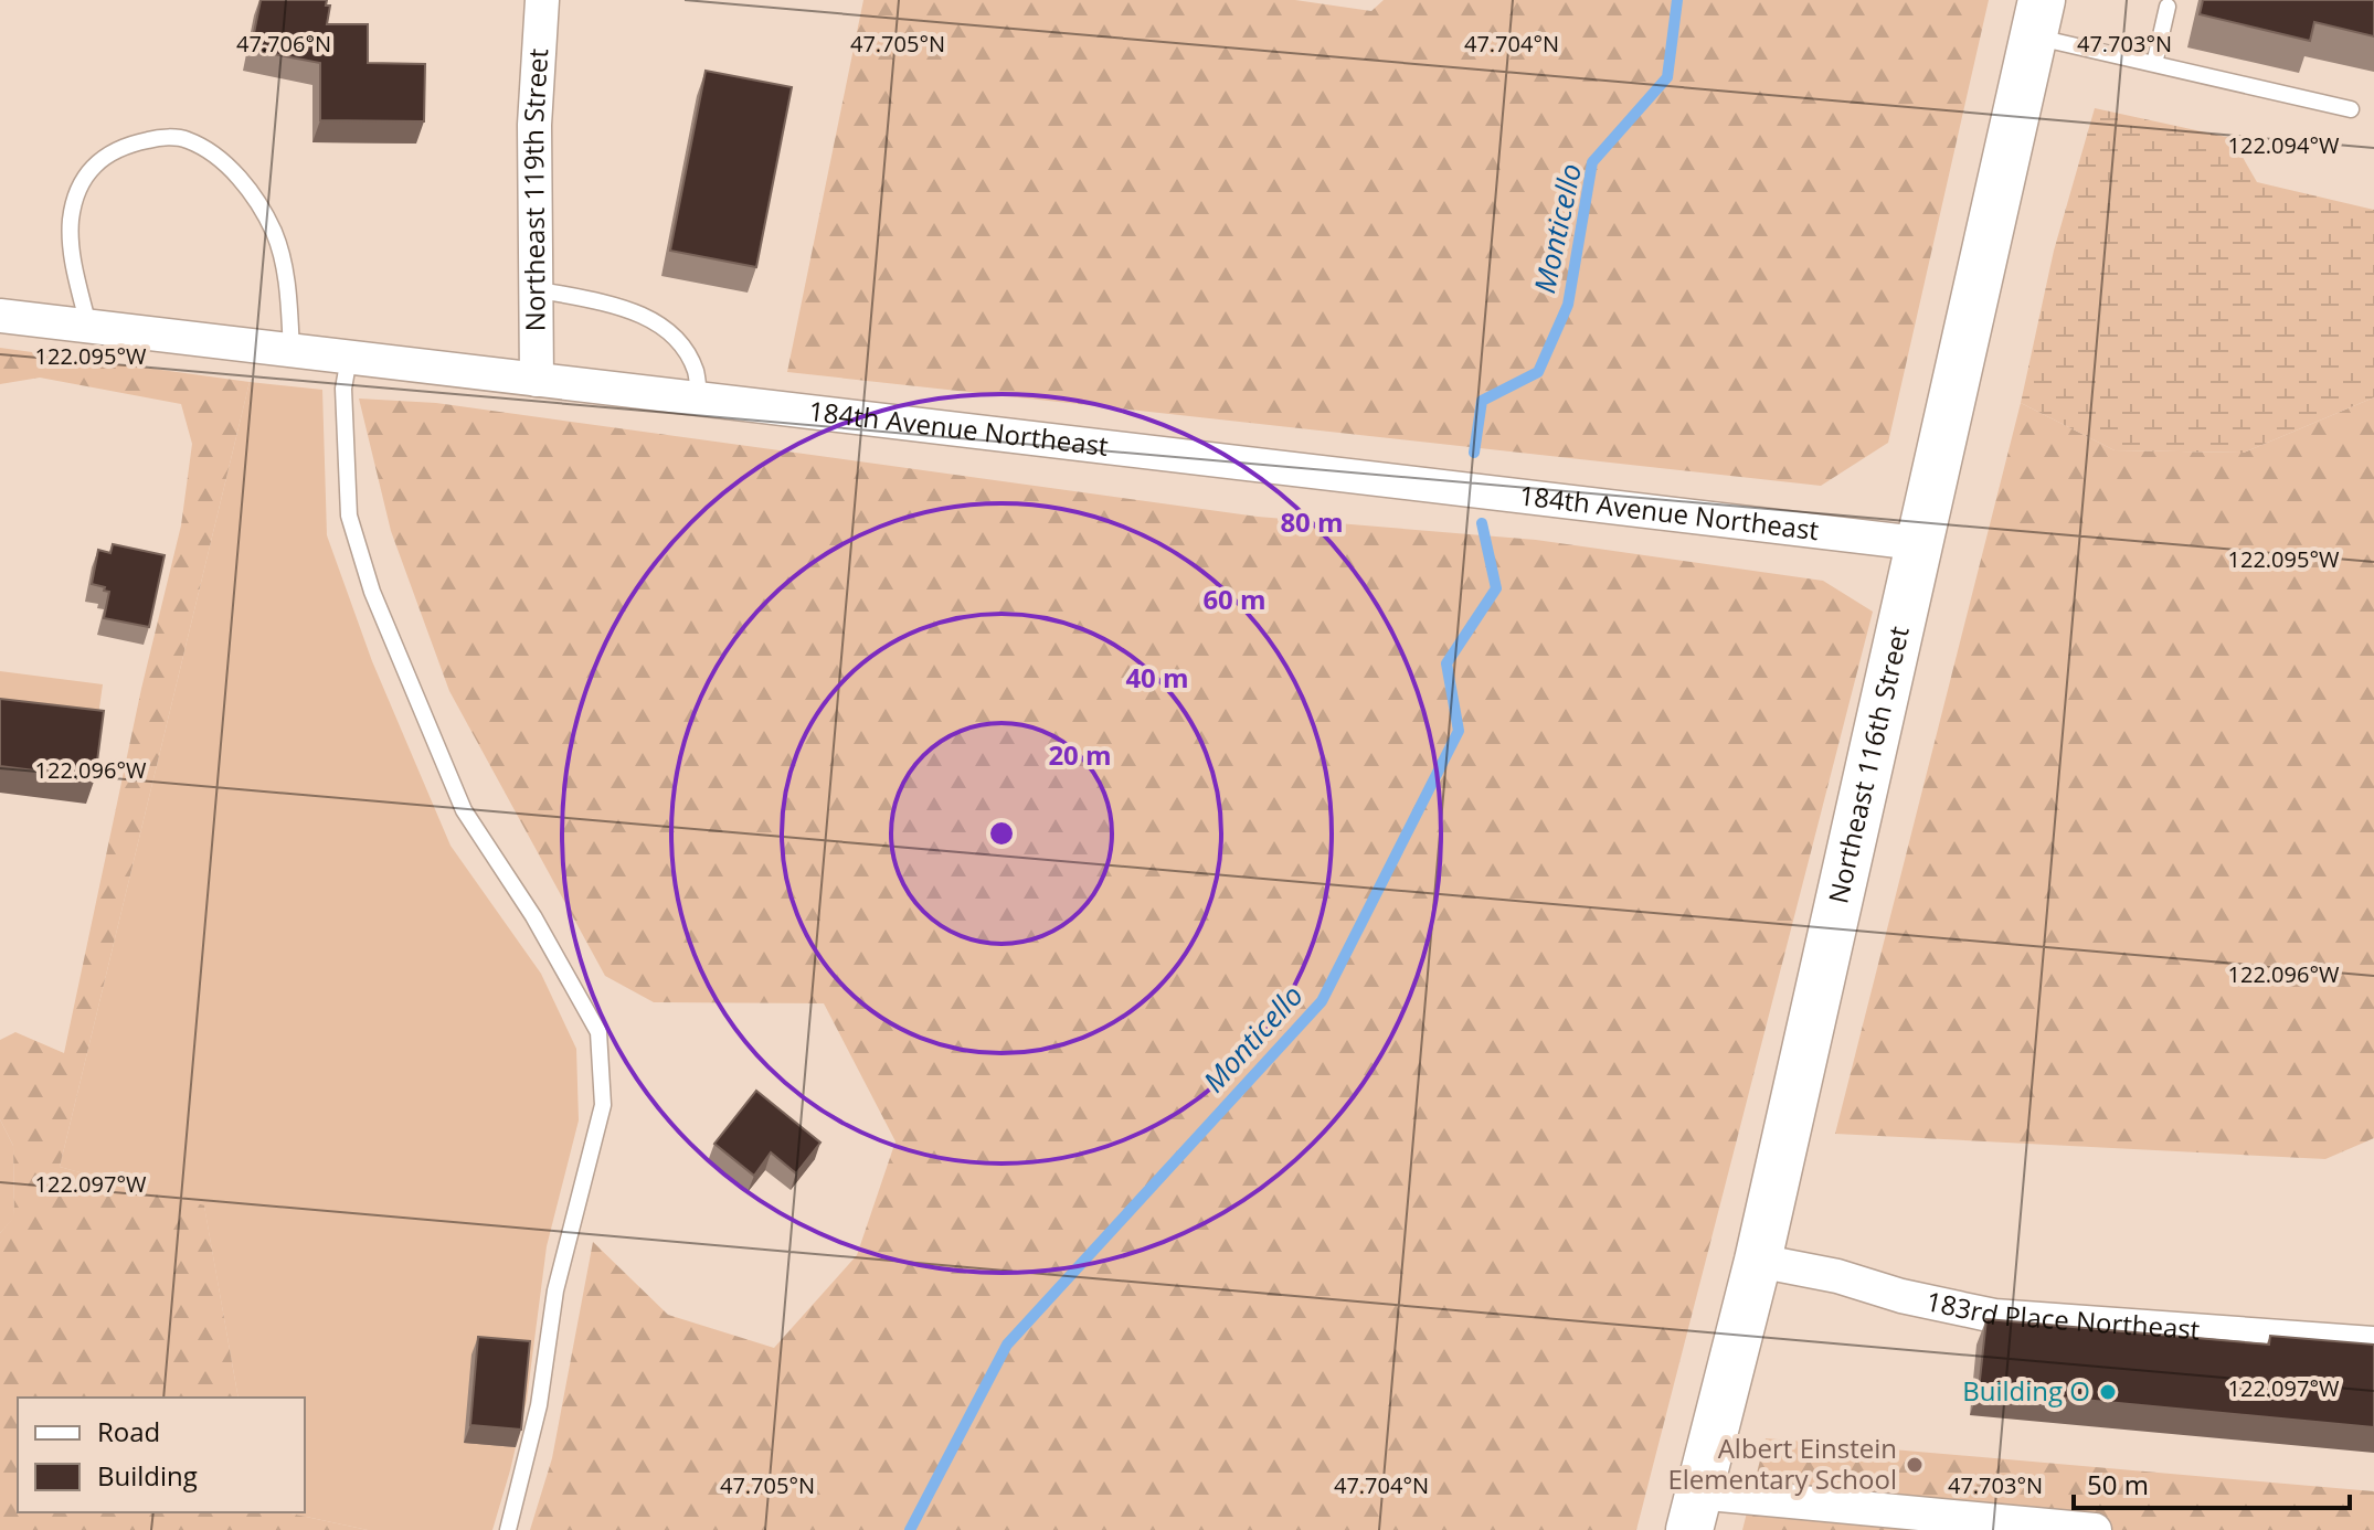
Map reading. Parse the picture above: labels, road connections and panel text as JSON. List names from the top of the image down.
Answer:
{
  "streets": {
    "street": [
      "Northeast 119th Street",
      "184th Avenue Northeast",
      "Northeast 116th Street",
      "183rd Place Northeast"
    ]
  },
  "crossings": [
    ["Northeast 119th Street", "184th Avenue Northeast"],
    ["184th Avenue Northeast", "Northeast 116th Street"],
    ["Northeast 116th Street", "183rd Place Northeast"]
  ],
  "water": ["Monticello"],
  "places": ["Building O", "Albert Einstein Elementary School"],
  "legend": ["Road", "Building"],
  "scale_bar": "50 m",
  "coordinates": [
    "47.706°N",
    "47.705°N",
    "47.704°N",
    "47.703°N",
    "122.094°W",
    "122.095°W",
    "122.096°W",
    "122.097°W"
  ],
  "rings": [
    "80 m",
    "60 m",
    "40 m",
    "20 m"
  ]
}
